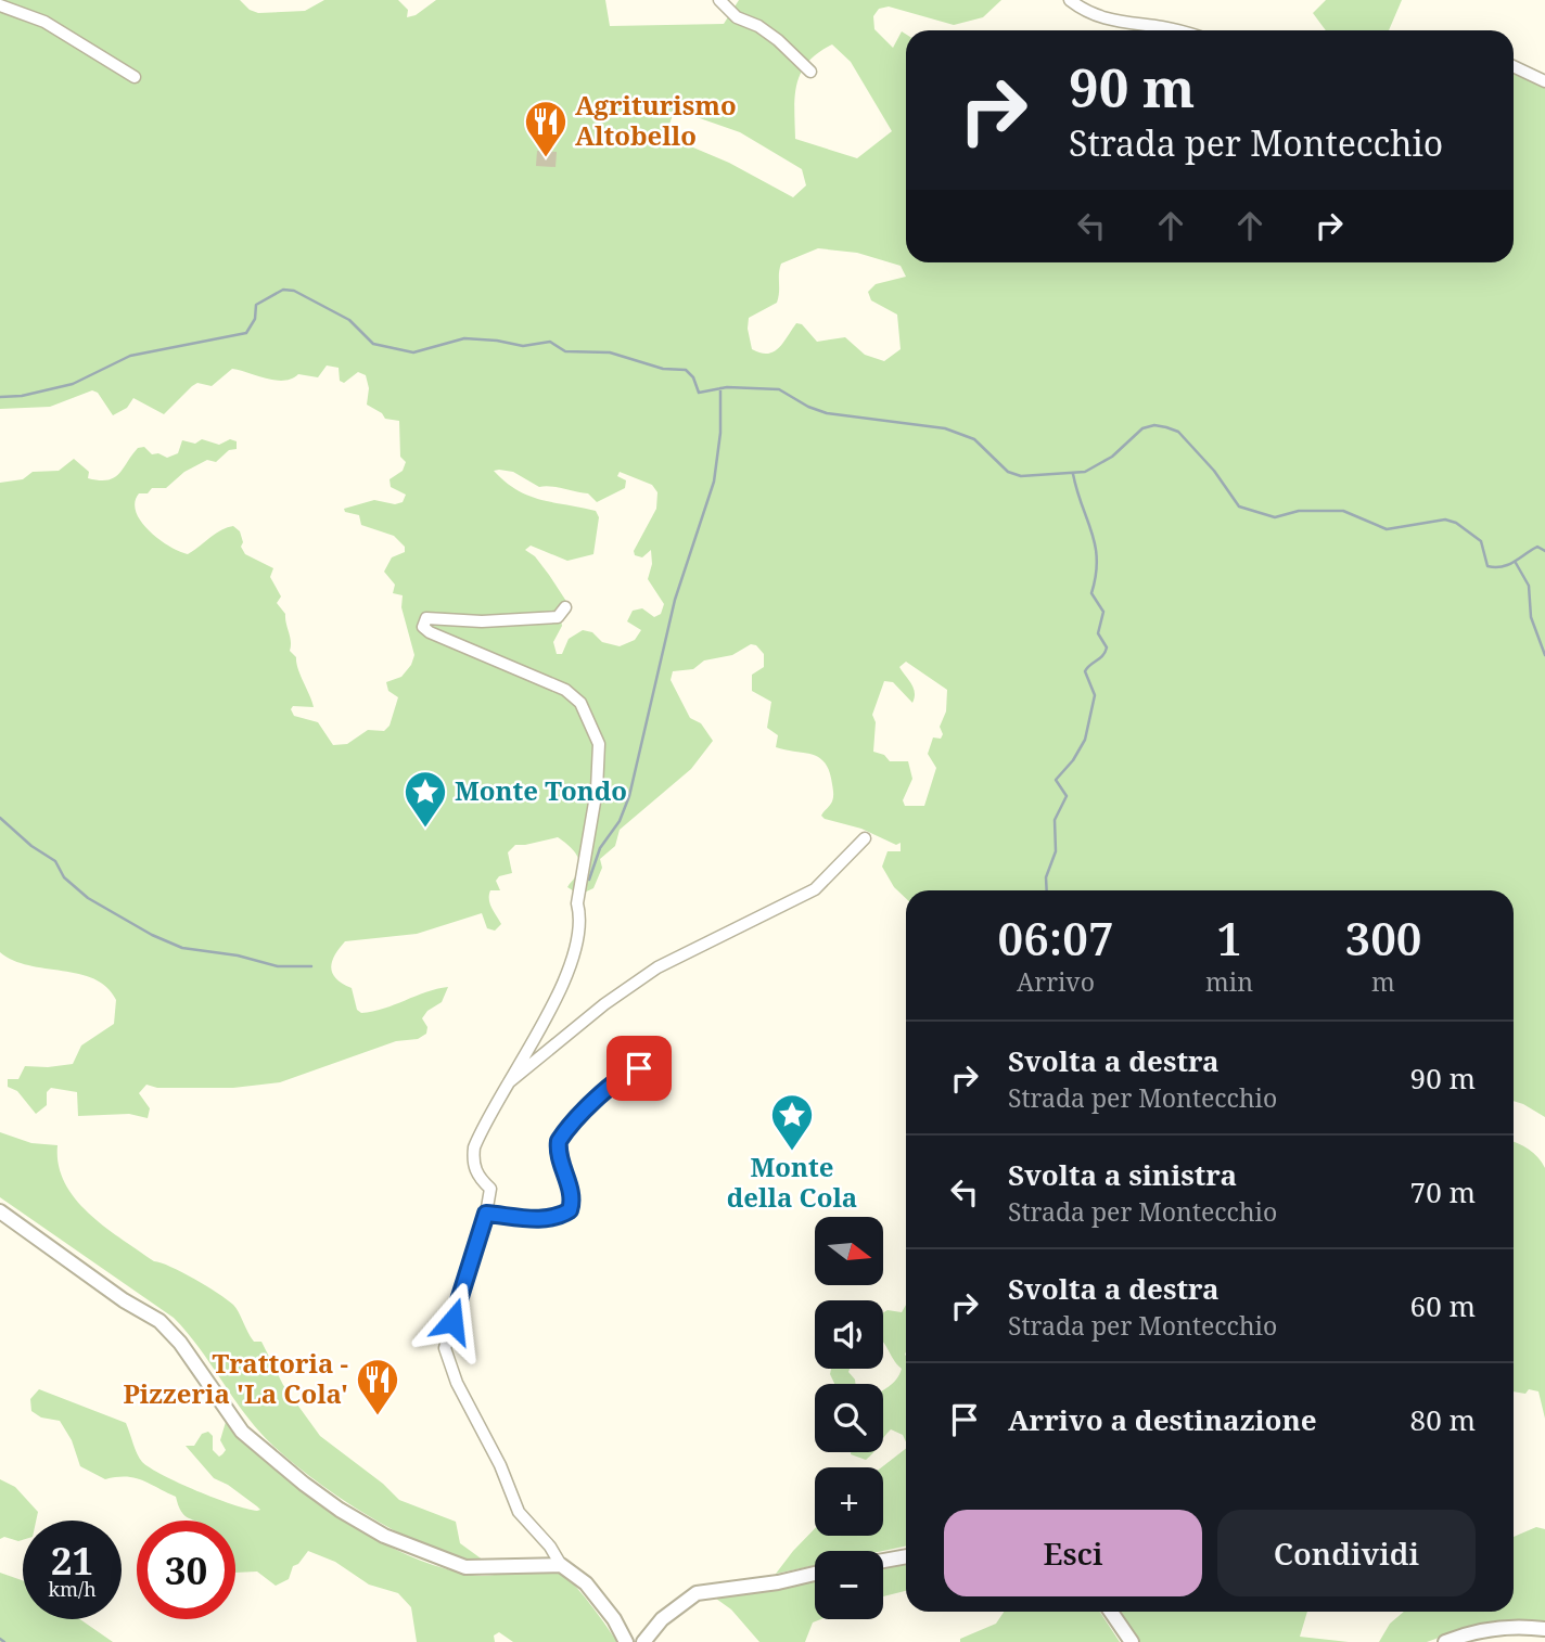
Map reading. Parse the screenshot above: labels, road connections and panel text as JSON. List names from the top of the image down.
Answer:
{
  "places": {
    "restaurant": ["Agriturismo Altobello", "Trattoria - Pizzeria 'La Cola'"],
    "place": ["Monte Tondo", "Monte della Cola"]
  },
  "north": "right",
  "page": {
    "turn": ["90 m", "Strada per Montecchio"],
    "eta": [
      "06:07",
      "Arrivo",
      "1",
      "min",
      "300",
      "m"
    ],
    "list": [
      {
        "name": "Svolta a destra",
        "note": "Strada per Montecchio",
        "value": "90 m"
      },
      {
        "name": "Svolta a sinistra",
        "note": "Strada per Montecchio",
        "value": "70 m"
      },
      {
        "name": "Svolta a destra",
        "note": "Strada per Montecchio",
        "value": "60 m"
      },
      {
        "name": "Arrivo a destinazione",
        "value": "80 m"
      }
    ],
    "map_buttons": ["+", "−"],
    "buttons": ["Esci", "Condividi"],
    "speed": "21 km/h",
    "limit": "30"
  }
}
